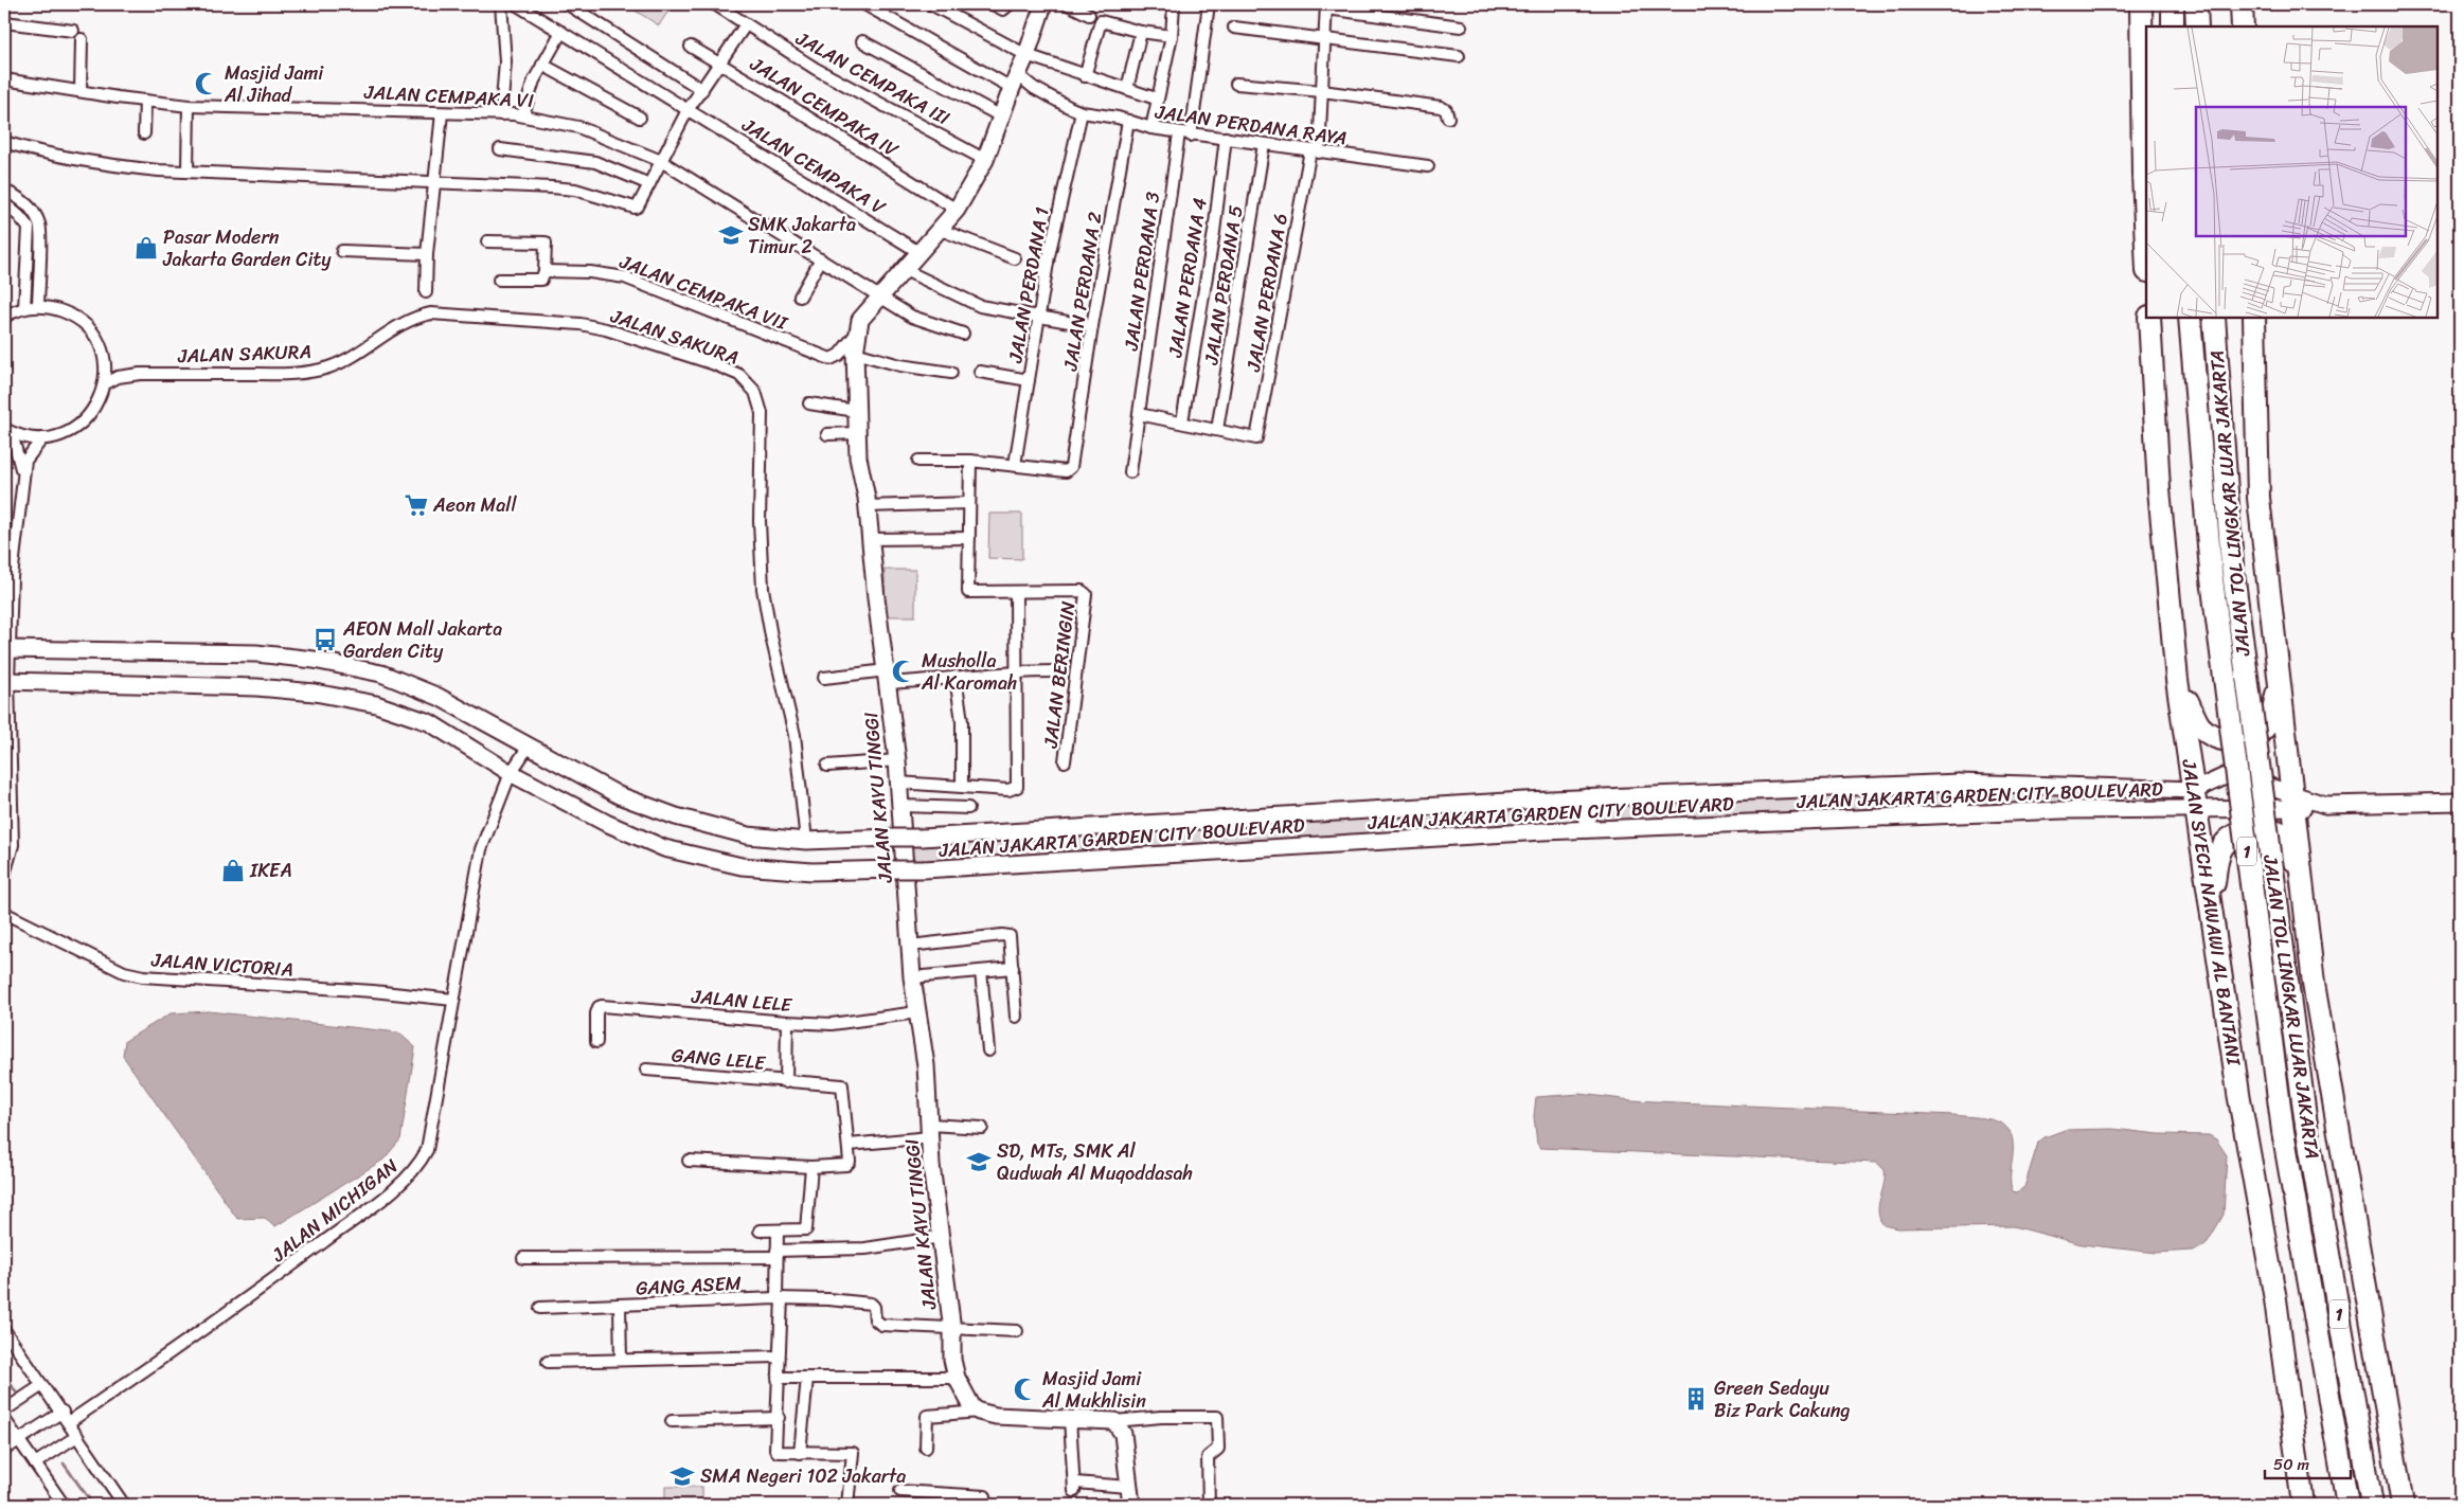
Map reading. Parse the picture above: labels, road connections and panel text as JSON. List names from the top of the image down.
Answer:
{
  "streets": {
    "highway": ["JALAN TOL LINGKAR LUAR JAKARTA", "1", "JALAN SYECH NAWAWI AL BANTANI"],
    "street": [
      "JALAN CEMPAKA III",
      "JALAN CEMPAKA VI",
      "JALAN CEMPAKA IV",
      "JALAN PERDANA RAYA",
      "JALAN CEMPAKA V",
      "JALAN PERDANA 3",
      "JALAN PERDANA 4",
      "JALAN PERDANA 1",
      "JALAN PERDANA 5",
      "JALAN PERDANA 2",
      "JALAN CEMPAKA VII",
      "JALAN PERDANA 6",
      "JALAN SAKURA",
      "JALAN BERINGIN",
      "JALAN JAKARTA GARDEN CITY BOULEVARD",
      "JALAN KAYU TINGGI",
      "JALAN VICTORIA",
      "JALAN LELE",
      "GANG LELE",
      "JALAN MICHIGAN",
      "GANG ASEM"
    ]
  },
  "crossings": [
    ["JALAN CEMPAKA III", "JALAN KAYU TINGGI"],
    ["JALAN CEMPAKA VI", "JALAN KAYU TINGGI"],
    ["JALAN CEMPAKA IV", "JALAN CEMPAKA V"],
    ["JALAN CEMPAKA IV", "JALAN KAYU TINGGI"],
    ["JALAN PERDANA RAYA", "JALAN PERDANA 3"],
    ["JALAN PERDANA RAYA", "JALAN PERDANA 4"],
    ["JALAN PERDANA RAYA", "JALAN PERDANA 1"],
    ["JALAN PERDANA RAYA", "JALAN PERDANA 5"],
    ["JALAN PERDANA RAYA", "JALAN PERDANA 2"],
    ["JALAN PERDANA RAYA", "JALAN PERDANA 6"],
    ["JALAN PERDANA RAYA", "JALAN KAYU TINGGI"],
    ["JALAN CEMPAKA V", "JALAN KAYU TINGGI"],
    ["JALAN PERDANA 1", "JALAN PERDANA 2"],
    ["JALAN PERDANA 5", "JALAN PERDANA 6"],
    ["JALAN CEMPAKA VII", "JALAN KAYU TINGGI"],
    ["JALAN SAKURA", "JALAN JAKARTA GARDEN CITY BOULEVARD"],
    ["JALAN JAKARTA GARDEN CITY BOULEVARD", "JALAN SYECH NAWAWI AL BANTANI"],
    ["JALAN JAKARTA GARDEN CITY BOULEVARD", "JALAN MICHIGAN"],
    ["JALAN KAYU TINGGI", "JALAN LELE"],
    ["JALAN KAYU TINGGI", "GANG ASEM"],
    ["JALAN VICTORIA", "JALAN MICHIGAN"]
  ],
  "places": {
    "mosque": ["Masjid Jami Al Jihad", "Musholla Al Karomah", "Masjid Jami Al Mukhlisin"],
    "school or university": ["SMK Jakarta Timur 2", "SD, MTs, SMK Al Qudwah Al Muqoddasah", "SMA Negeri 102 Jakarta"],
    "shop": ["Pasar Modern Jakarta Garden City", "IKEA"],
    "supermarket": ["Aeon Mall"],
    "bus stop": ["AEON Mall Jakarta Garden City"],
    "building": ["Green Sedayu Biz Park Cakung"]
  },
  "scale_bar": "50 m"
}
